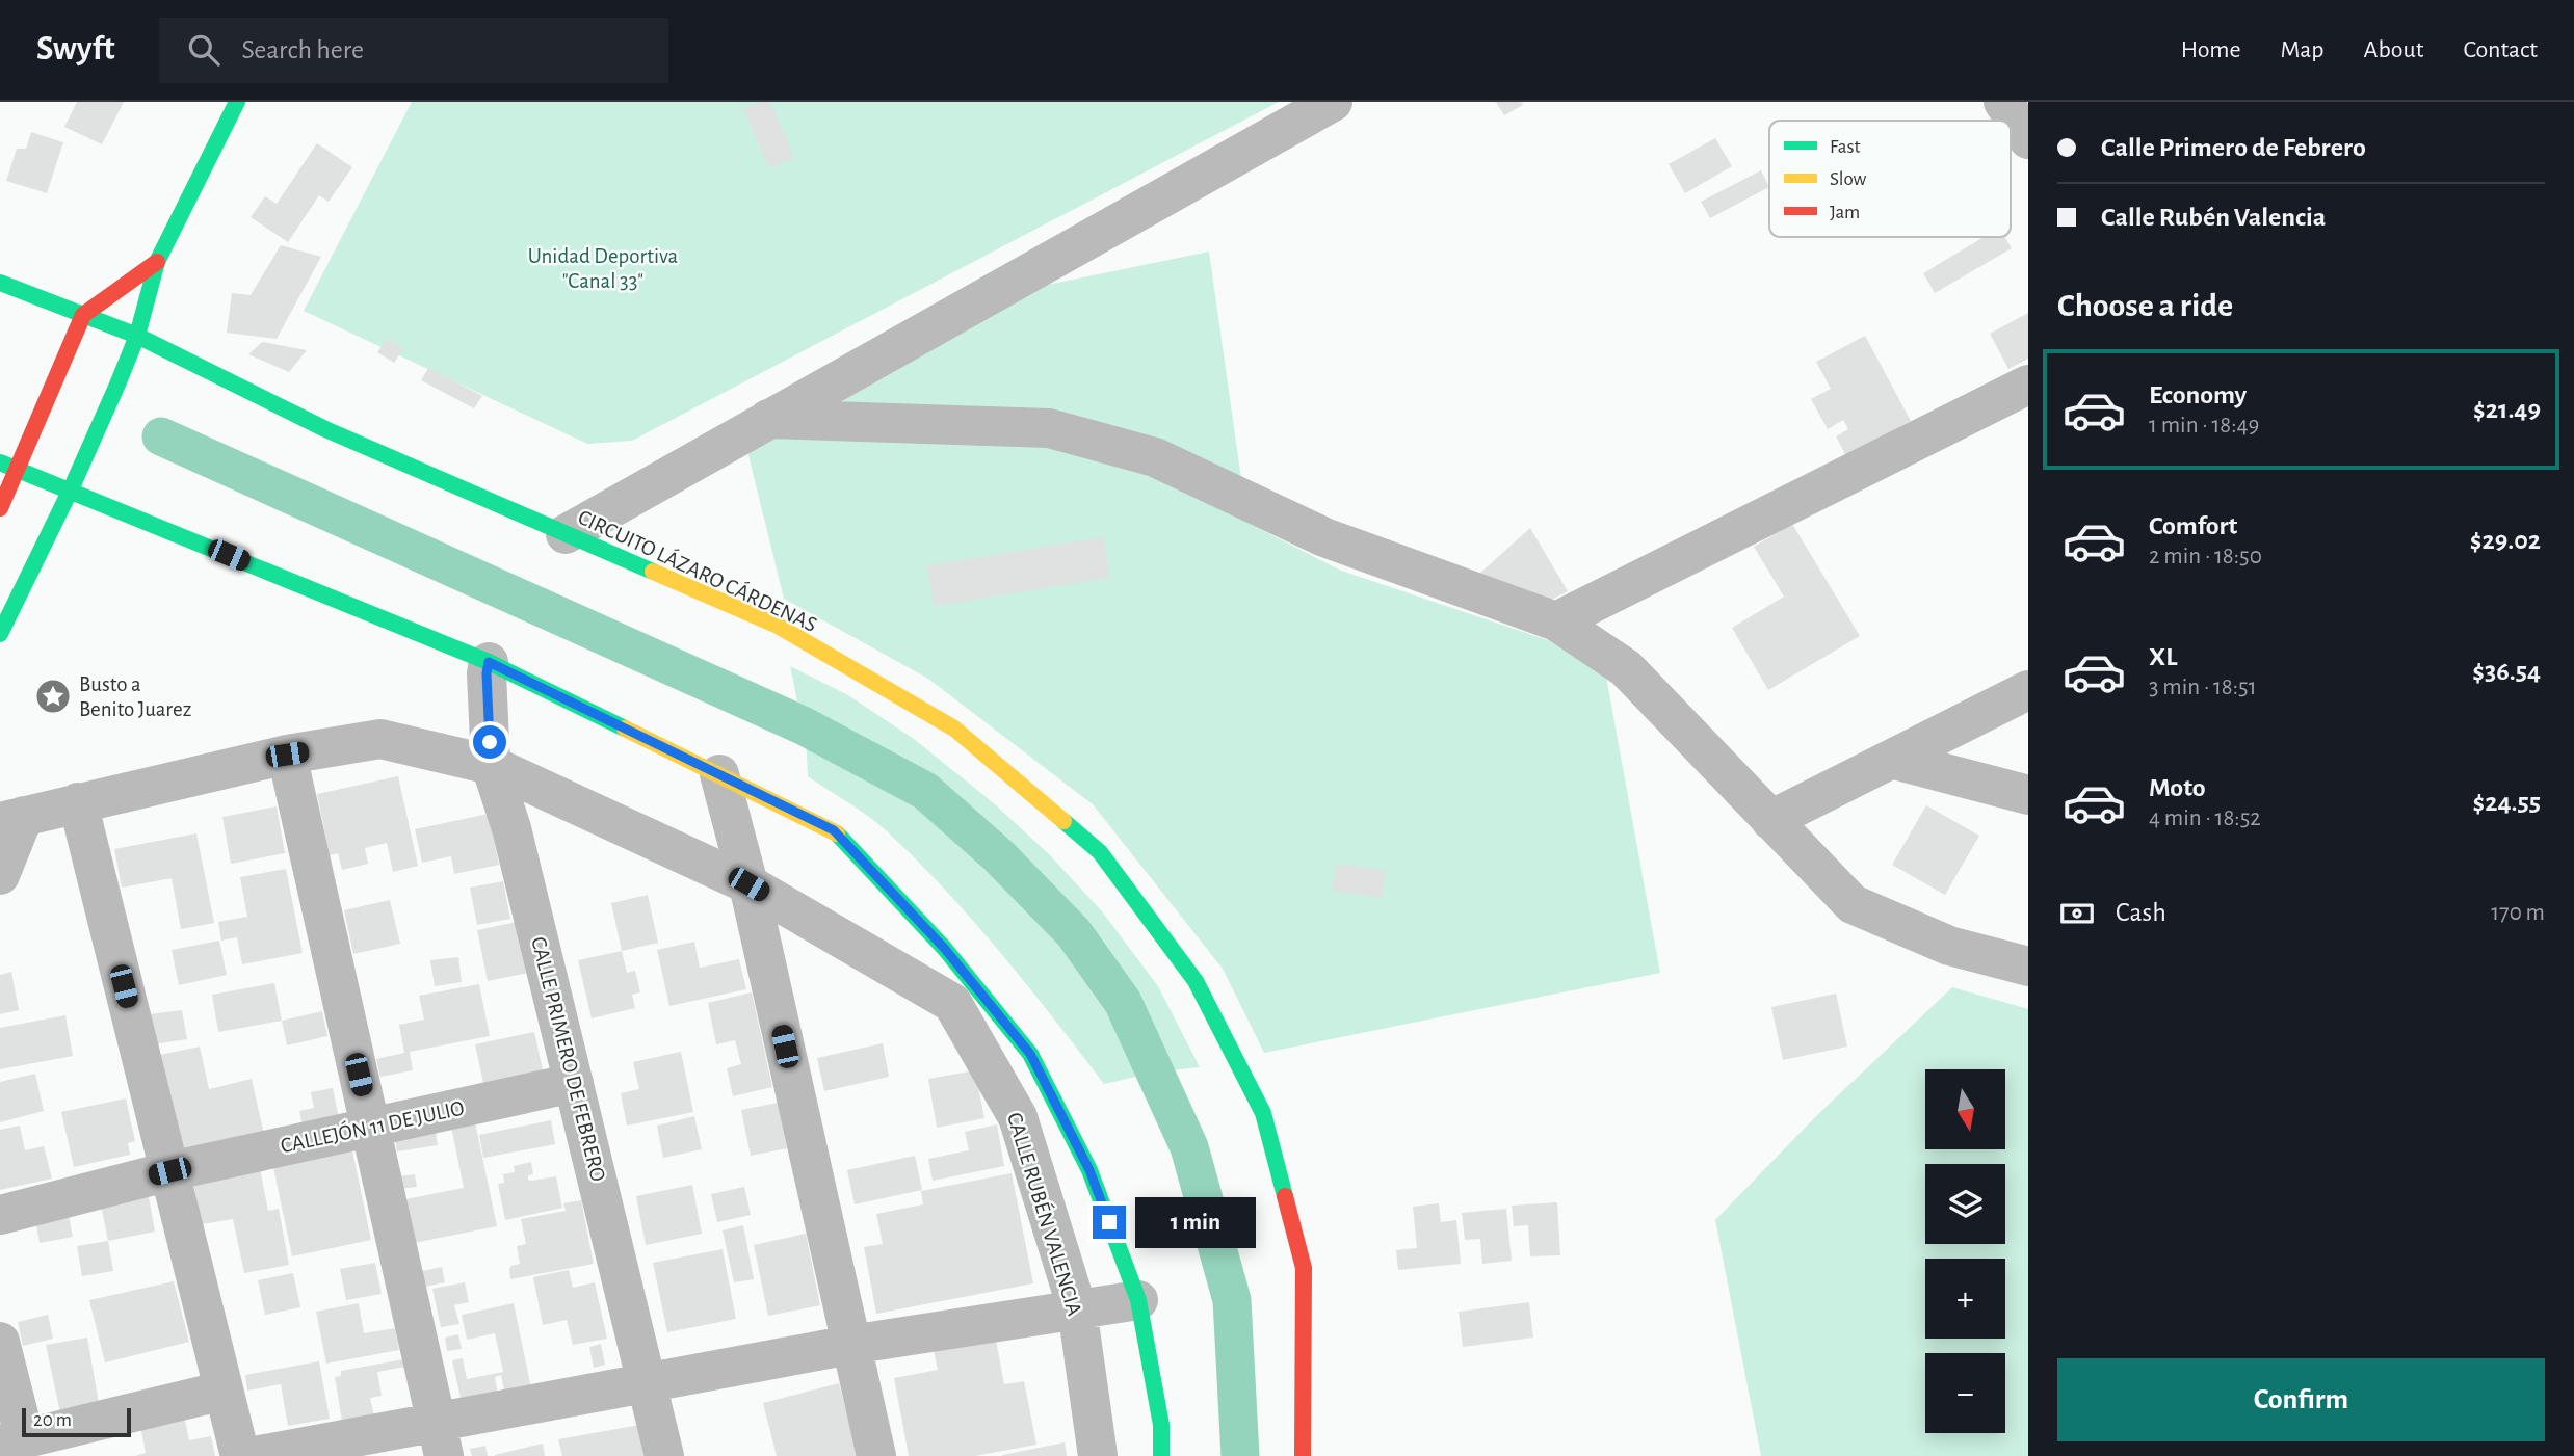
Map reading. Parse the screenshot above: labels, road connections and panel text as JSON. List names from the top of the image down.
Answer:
{
  "streets": {
    "street": [
      "CIRCUITO LÁZARO CÁRDENAS",
      "CALLE PRIMERO DE FEBRERO",
      "CALLEJÓN 11 DE JULIO",
      "CALLE RUBÉN VALENCIA"
    ]
  },
  "crossings": [
    ["CALLE PRIMERO DE FEBRERO", "CALLEJÓN 11 DE JULIO"],
    ["CALLE PRIMERO DE FEBRERO", "CALLE RUBÉN VALENCIA"]
  ],
  "parks": ["Unidad Deportiva \"Canal 33\""],
  "places": {
    "place": ["Busto a Benito Juarez"]
  },
  "legend": ["Fast", "Slow", "Jam"],
  "scale_bar": "20 m",
  "north": "bottom",
  "page": {
    "header": "Swyft",
    "search": "Search here",
    "nav": [
      "Home",
      "Map",
      "About",
      "Contact"
    ],
    "banner": ["Calle Primero de Febrero", "Calle Rubén Valencia"],
    "heading": "Choose a ride",
    "list": [
      {
        "name": "Economy",
        "note": "1 min · 18:49",
        "value": "$21.49"
      },
      {
        "name": "Comfort",
        "note": "2 min · 18:50",
        "value": "$29.02"
      },
      {
        "name": "XL",
        "note": "3 min · 18:51",
        "value": "$36.54"
      },
      {
        "name": "Moto",
        "note": "4 min · 18:52",
        "value": "$24.55"
      }
    ],
    "pay": ["Cash", "170 m"],
    "map_buttons": ["+", "−"],
    "bubble": "1 min",
    "buttons": "Confirm",
    "scale": "20 m"
  }
}
